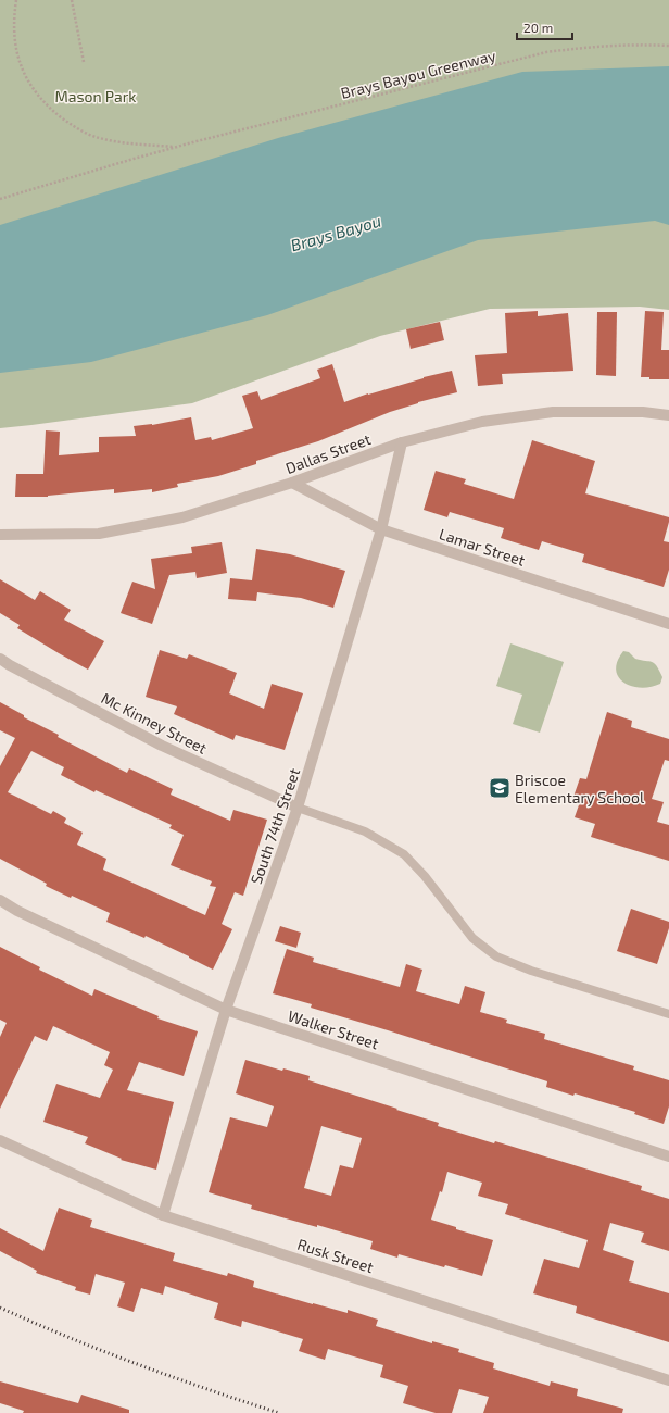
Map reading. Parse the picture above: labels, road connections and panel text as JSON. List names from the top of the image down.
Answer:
{
  "streets": {
    "street": [
      "Dallas Street",
      "Lamar Street",
      "Mc Kinney Street",
      "South 74th Street",
      "Walker Street",
      "Rusk Street"
    ],
    "path": ["Brays Bayou Greenway"]
  },
  "crossings": [
    ["Dallas Street", "Lamar Street"],
    ["Dallas Street", "South 74th Street"],
    ["Lamar Street", "South 74th Street"],
    ["Mc Kinney Street", "South 74th Street"],
    ["South 74th Street", "Walker Street"],
    ["South 74th Street", "Rusk Street"]
  ],
  "water": ["Brays Bayou"],
  "parks": ["Mason Park"],
  "places": {
    "school or university": ["Briscoe Elementary School"]
  },
  "scale_bar": "20 m"
}
